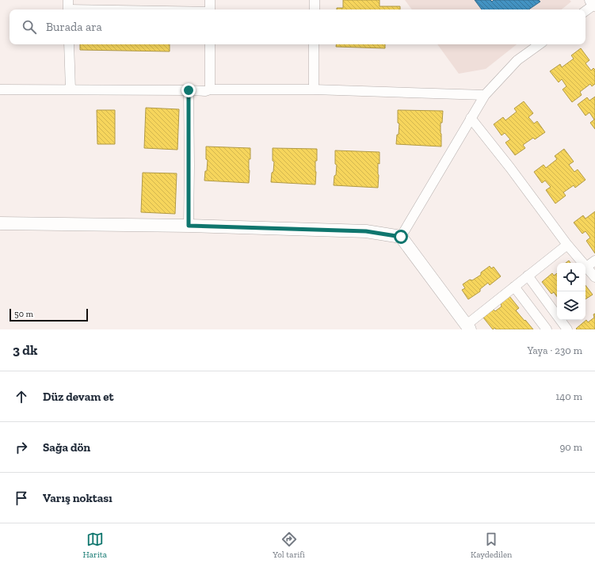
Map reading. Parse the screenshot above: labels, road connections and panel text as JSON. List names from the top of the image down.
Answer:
{
  "scale_bar": "50 m",
  "page": {
    "search": "Burada ara",
    "scale": "50 m",
    "heading": ["3 dk", "Yaya · 230 m"],
    "list": [
      ["Düz devam et", "140 m"],
      ["Sağa dön", "90 m"],
      "Varış noktası"
    ],
    "nav": ["Harita", "Yol tarifi", "Kaydedilen"]
  }
}
